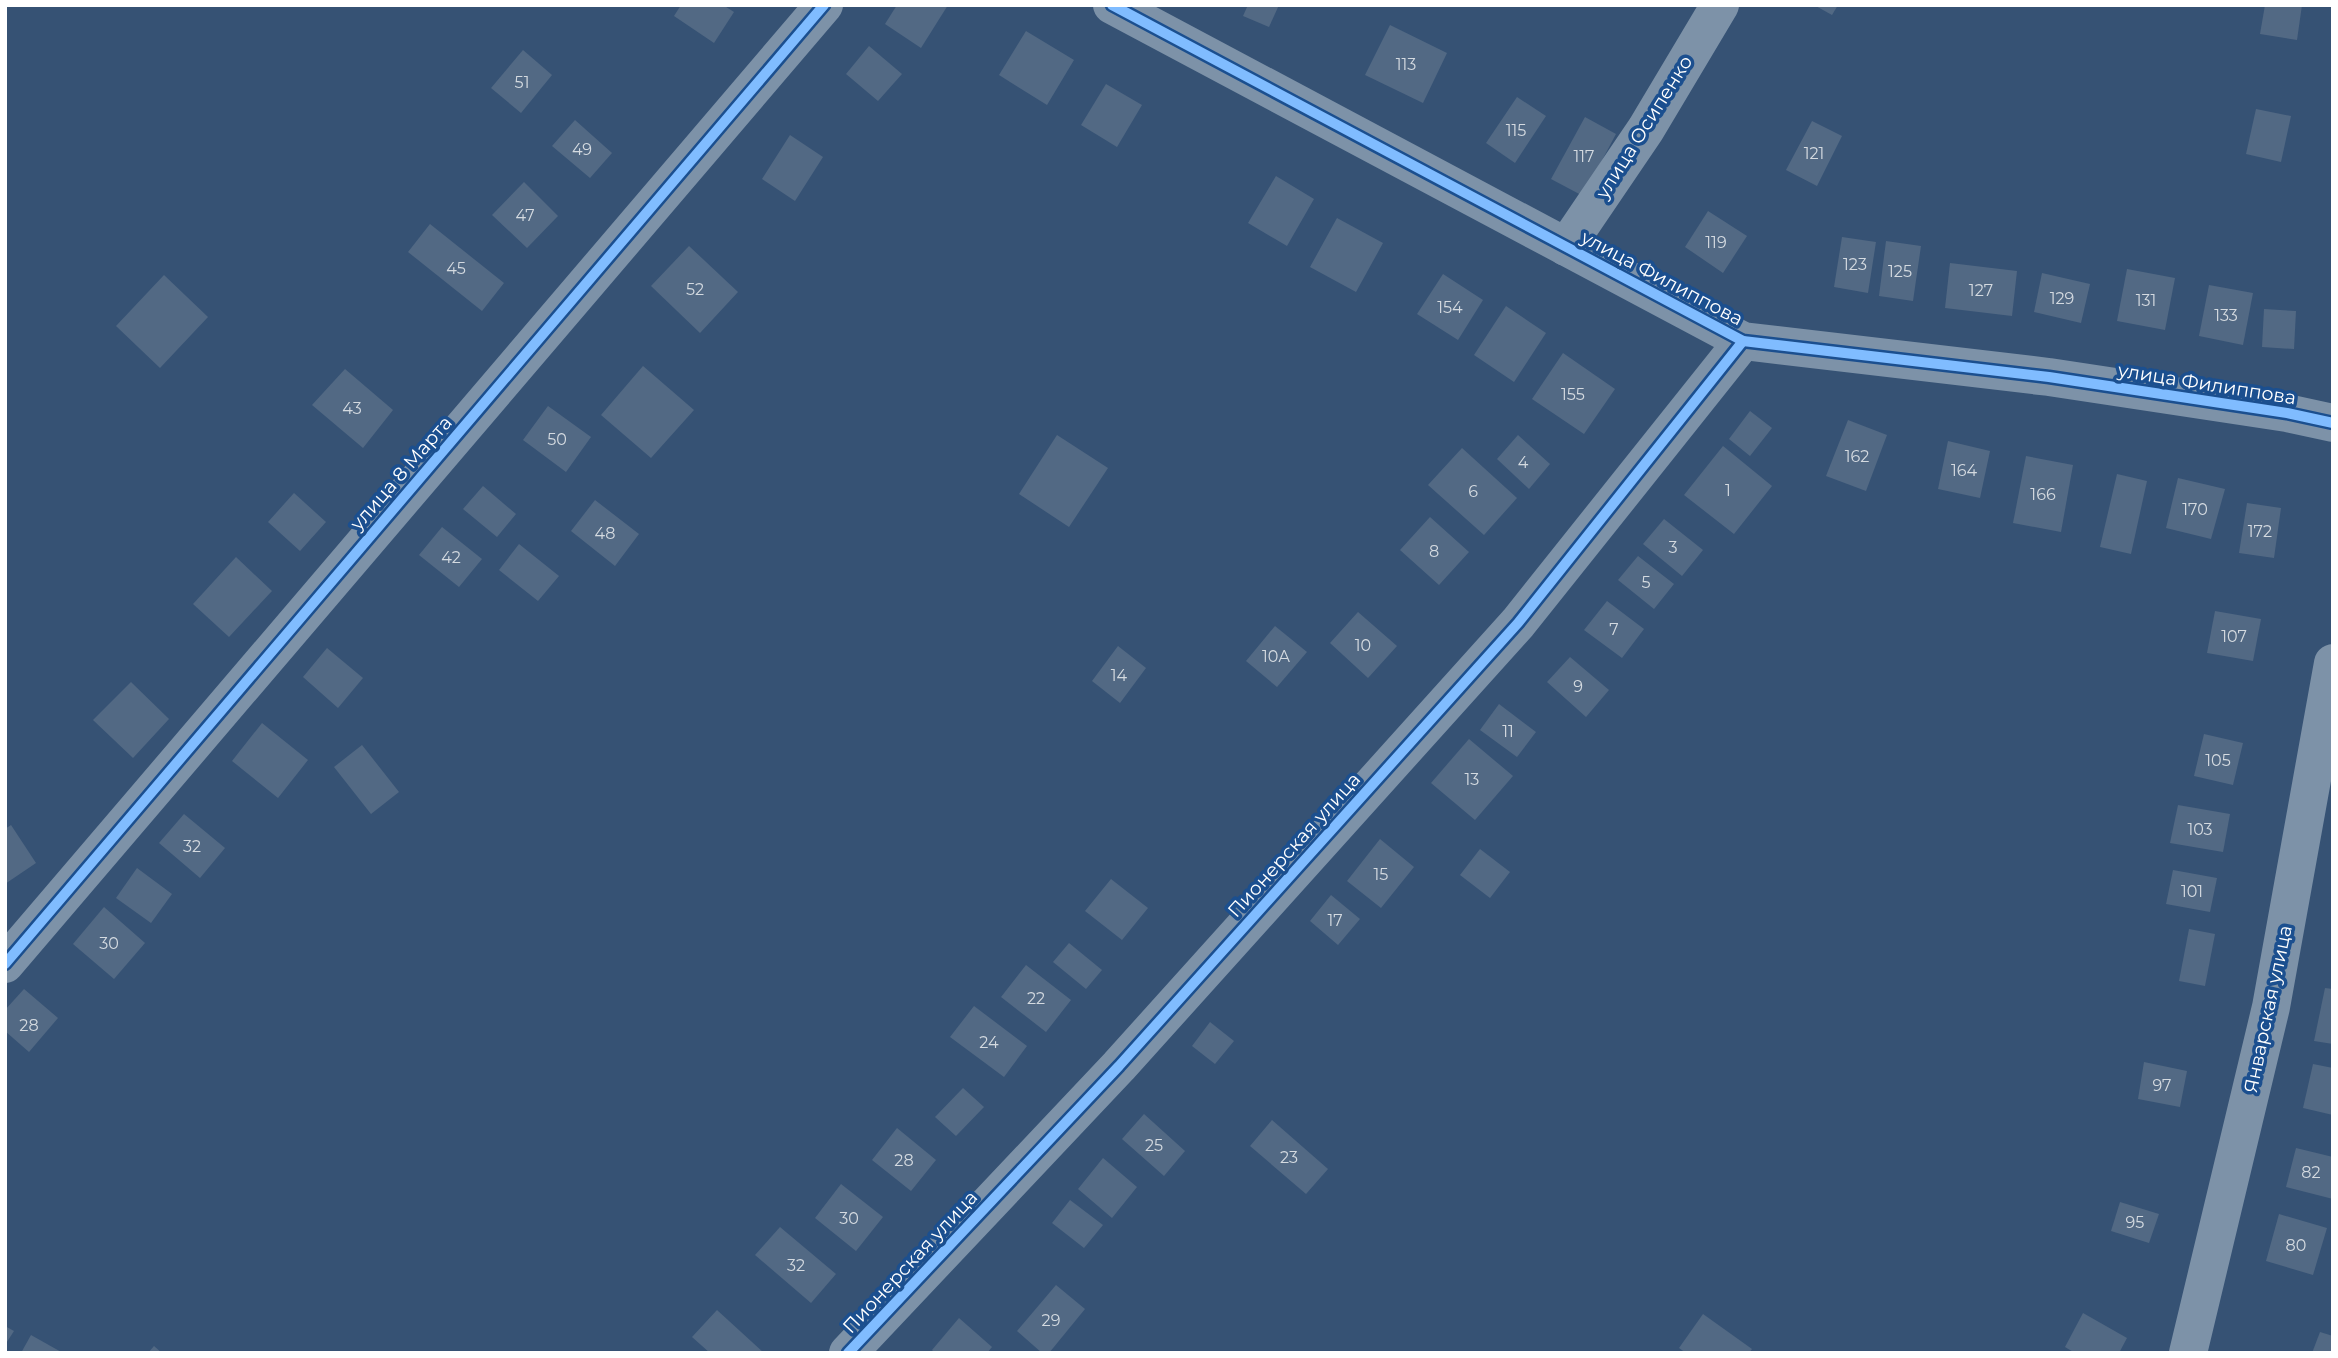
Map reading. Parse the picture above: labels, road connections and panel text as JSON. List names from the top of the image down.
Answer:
{
  "streets": {
    "street": [
      "улица Осипенко",
      "улица Филиппова",
      "улица 8 Марта",
      "Пионерская улица",
      "Январская улица"
    ]
  },
  "crossings": [
    ["улица Осипенко", "улица Филиппова"],
    ["улица Филиппова", "Пионерская улица"]
  ],
  "house_numbers": [
    "113",
    "51",
    "115",
    "49",
    "121",
    "117",
    "47",
    "119",
    "123",
    "45",
    "125",
    "52",
    "127",
    "129",
    "131",
    "154",
    "133",
    "155",
    "43",
    "50",
    "162",
    "4",
    "164",
    "1",
    "6",
    "166",
    "170",
    "172",
    "48",
    "3",
    "8",
    "42",
    "5",
    "7",
    "107",
    "10",
    "10А",
    "14",
    "9",
    "11",
    "105",
    "13",
    "103",
    "32",
    "15",
    "101",
    "17",
    "30",
    "22",
    "28",
    "24",
    "97",
    "25",
    "23",
    "28",
    "82",
    "30",
    "95",
    "80",
    "32",
    "29"
  ]
}
